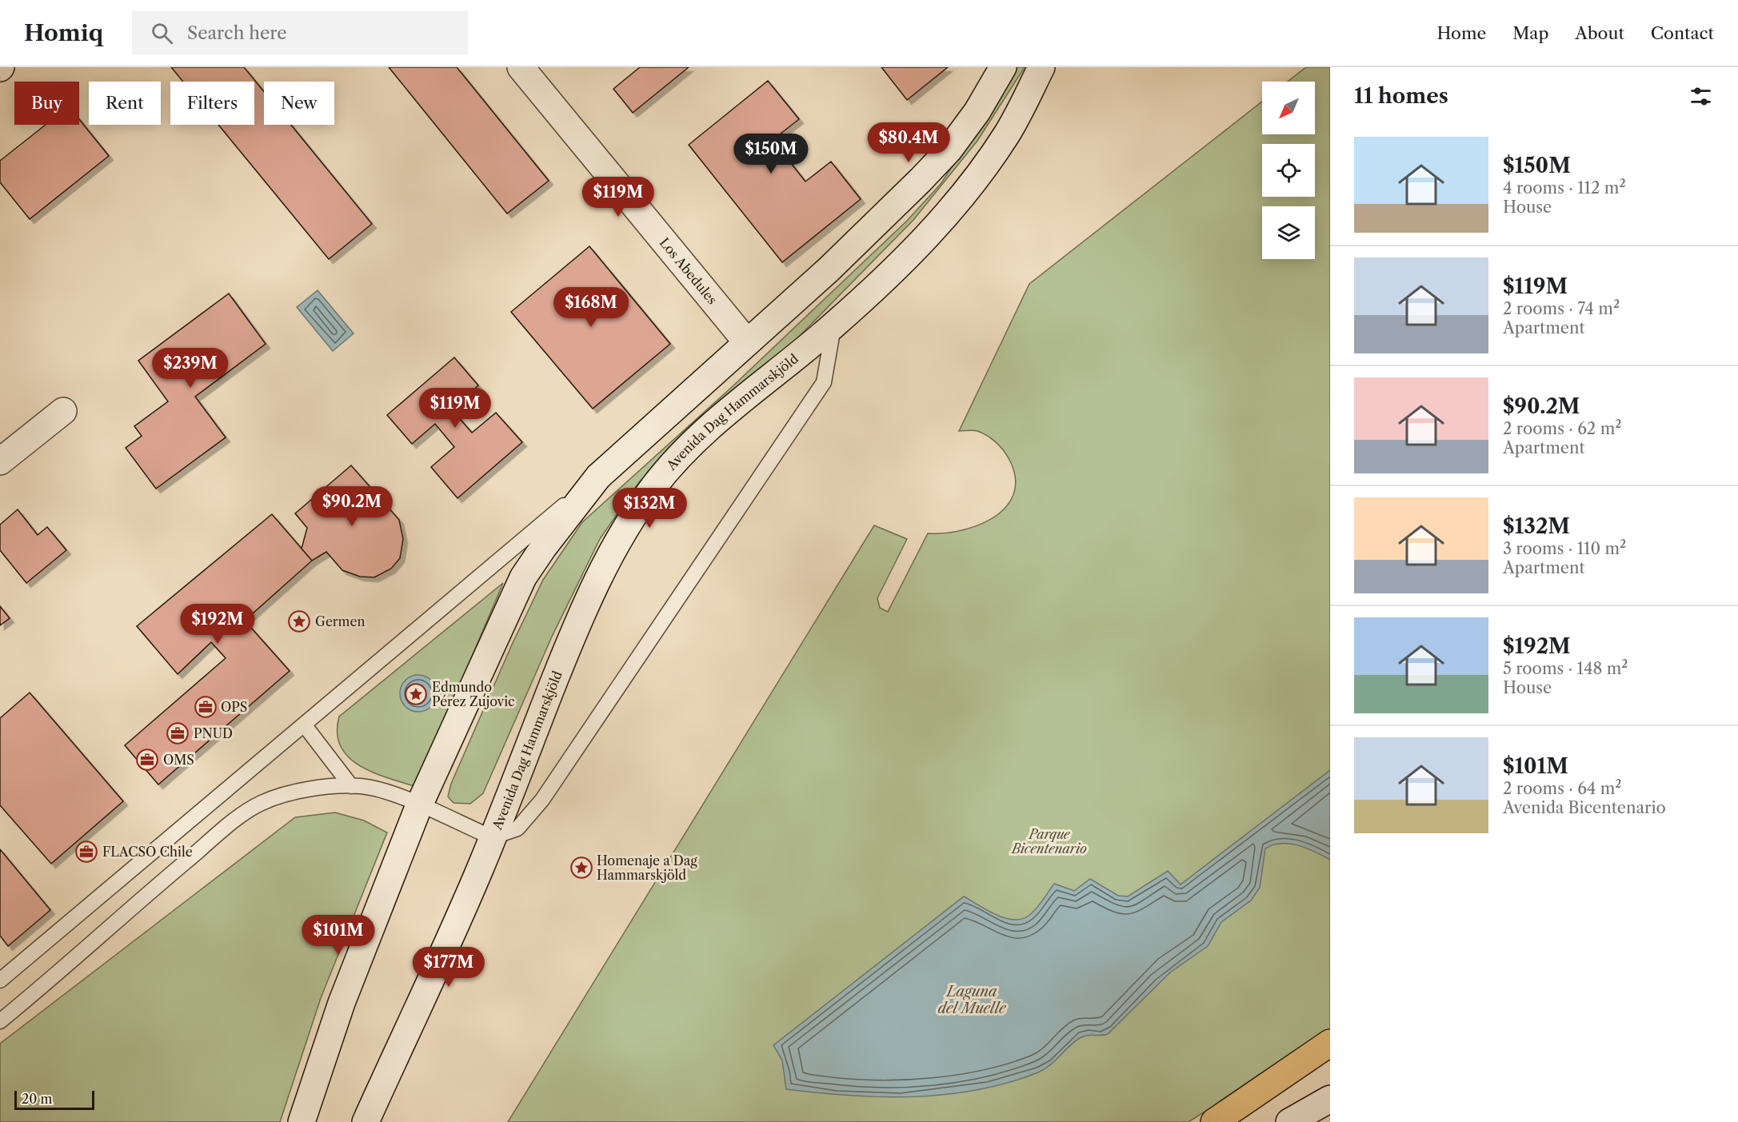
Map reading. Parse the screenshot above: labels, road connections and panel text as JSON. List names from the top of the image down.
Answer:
{
  "streets": {
    "main road": ["Los Abedules", "Avenida Dag Hammarskjöld"]
  },
  "water": ["Laguna del Muelle"],
  "parks": ["Parque Bicentenario"],
  "places": {
    "place": ["Germen", "Edmundo Pérez Zujovic", "Homenaje a Dag Hammarskjöld"],
    "office": [
      "OPS",
      "PNUD",
      "OMS",
      "FLACSO Chile"
    ]
  },
  "scale_bar": "20 m",
  "north": "bottom left",
  "page": {
    "header": "Homiq",
    "search": "Search here",
    "nav": [
      "Home",
      "Map",
      "About",
      "Contact"
    ],
    "heading": "11 homes",
    "chip": [
      "Buy",
      "Rent",
      "Filters",
      "New"
    ],
    "price": [
      "$80.4M",
      "$150M",
      "$119M",
      "$168M",
      "$239M",
      "$119M",
      "$90.2M",
      "$132M",
      "$192M",
      "$101M",
      "$177M"
    ],
    "list": [
      {
        "name": "$150M",
        "note": "4 rooms · 112 m² · House"
      },
      {
        "name": "$119M",
        "note": "2 rooms · 74 m² · Apartment"
      },
      {
        "name": "$90.2M",
        "note": "2 rooms · 62 m² · Apartment"
      },
      {
        "name": "$132M",
        "note": "3 rooms · 110 m² · Apartment"
      },
      {
        "name": "$192M",
        "note": "5 rooms · 148 m² · House"
      },
      {
        "name": "$101M",
        "note": "2 rooms · 64 m² · Avenida Bicentenario"
      }
    ],
    "scale": "20 m"
  }
}
